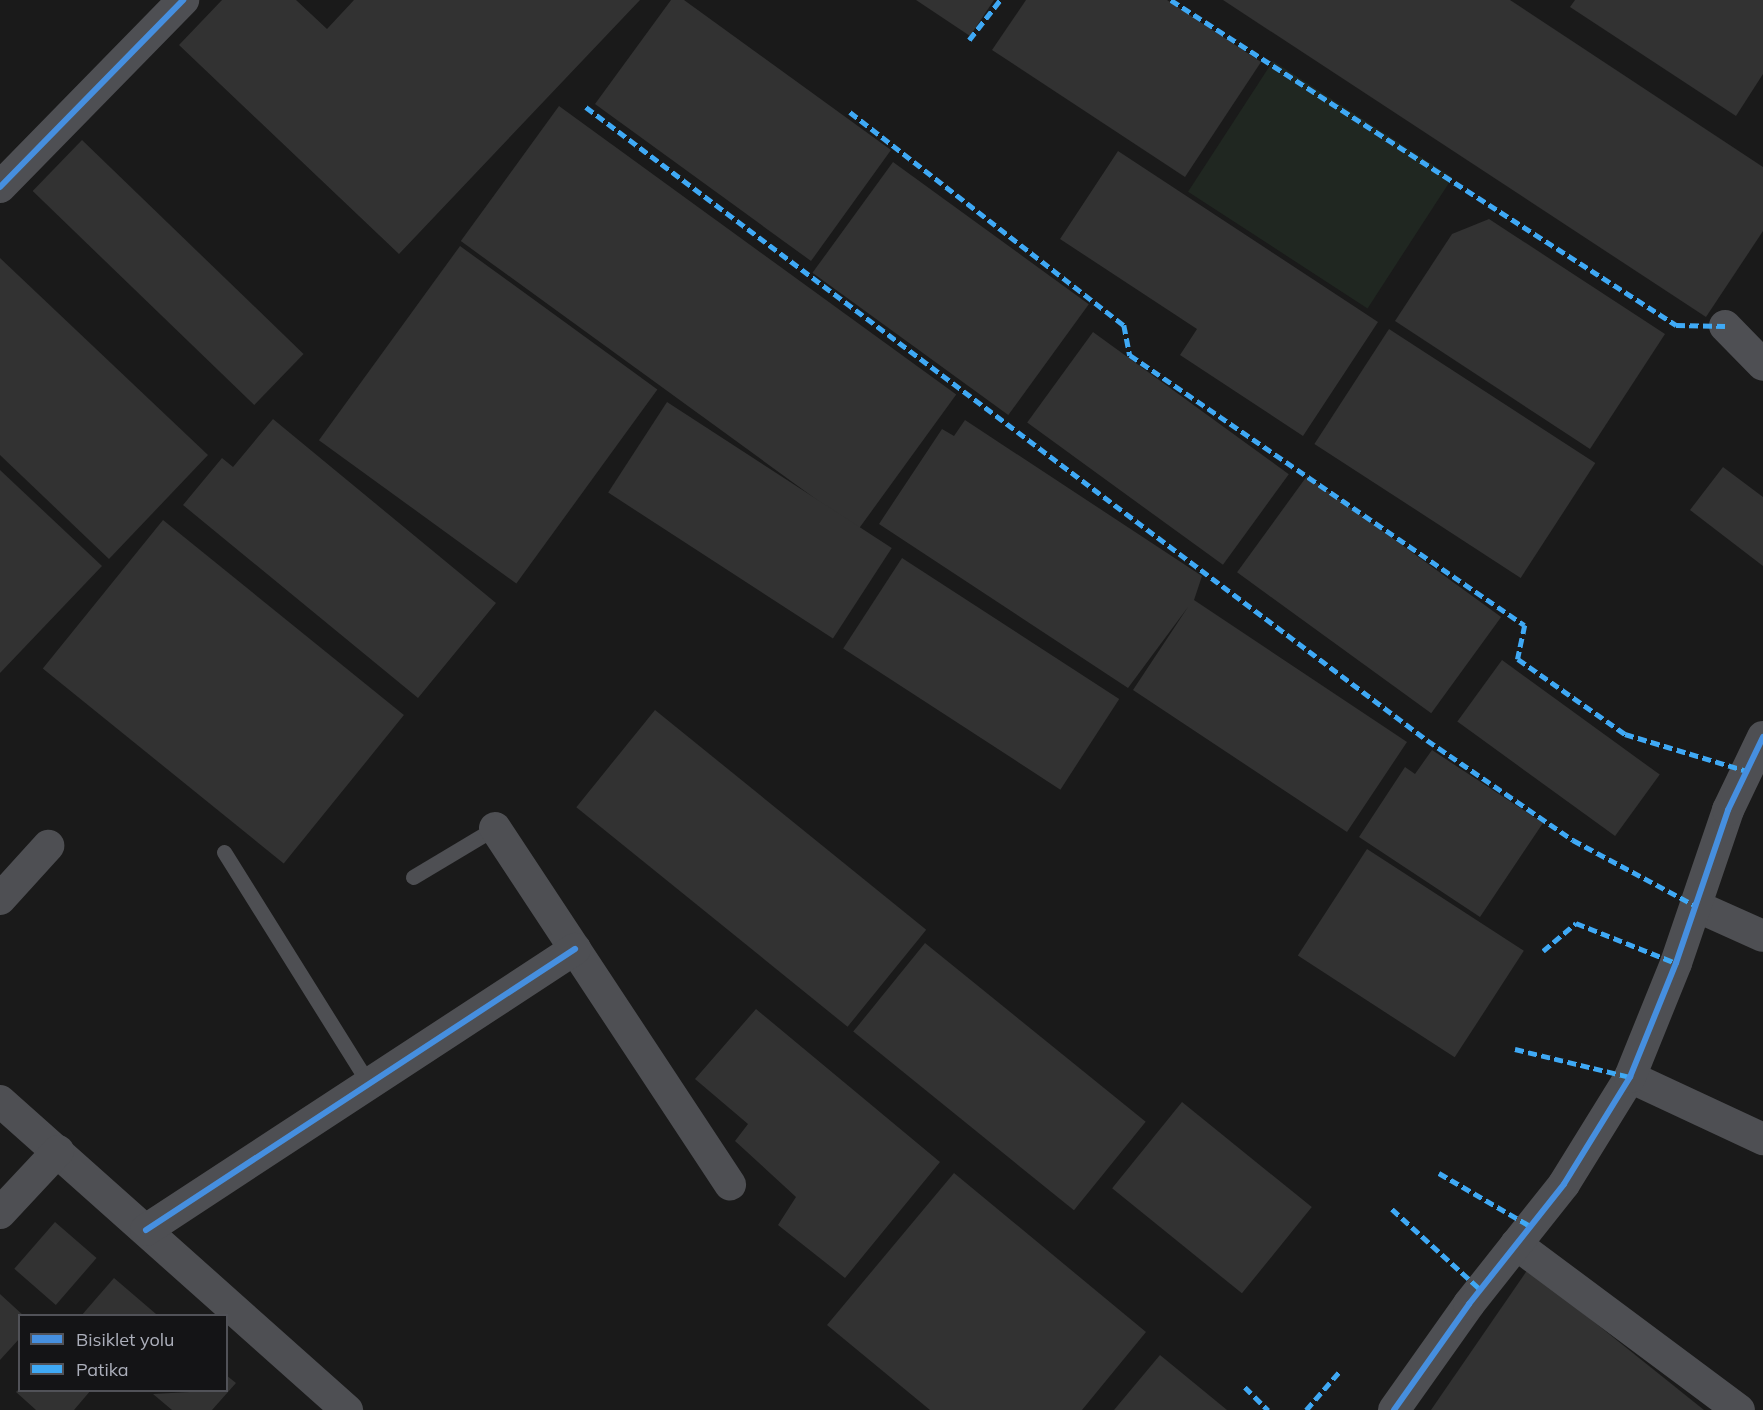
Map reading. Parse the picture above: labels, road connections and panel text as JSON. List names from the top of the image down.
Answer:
{
  "legend": ["Bisiklet yolu", "Patika"]
}
